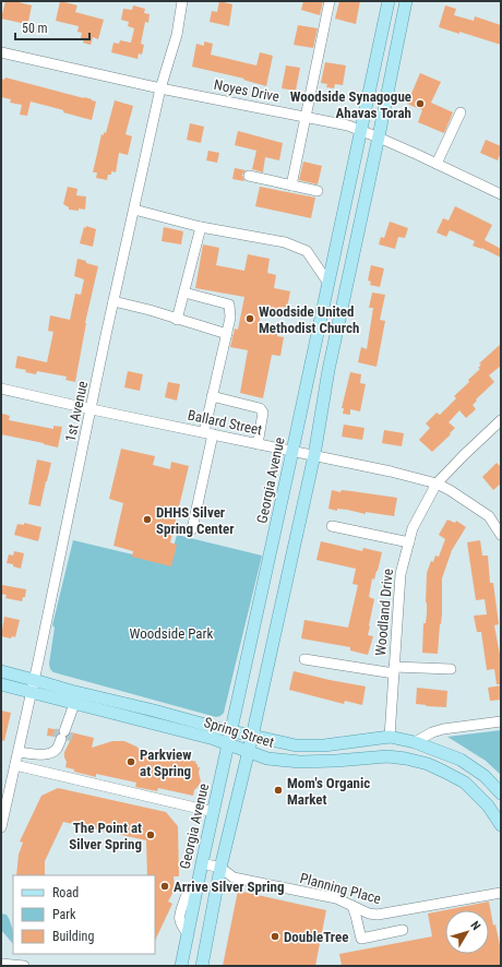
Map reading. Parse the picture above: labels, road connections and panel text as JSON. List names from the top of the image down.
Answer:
{
  "streets": {
    "main road": ["Georgia Avenue", "Spring Street"],
    "street": [
      "Noyes Drive",
      "1st Avenue",
      "Ballard Street",
      "Woodland Drive",
      "Planning Place"
    ]
  },
  "crossings": [
    ["Noyes Drive", "1st Avenue"],
    ["Noyes Drive", "Georgia Avenue"],
    ["1st Avenue", "Ballard Street"],
    ["1st Avenue", "Spring Street"],
    ["Ballard Street", "Georgia Avenue"],
    ["Ballard Street", "Woodland Drive"],
    ["Georgia Avenue", "Spring Street"],
    ["Georgia Avenue", "Planning Place"],
    ["Woodland Drive", "Spring Street"]
  ],
  "parks": ["Woodside Park"],
  "places": [
    "Woodside Synagogue Ahavas Torah",
    "Woodside United Methodist Church",
    "DHHS Silver Spring Center",
    "Parkview at Spring",
    "Mom's Organic Market",
    "The Point at Silver Spring",
    "Arrive Silver Spring",
    "DoubleTree"
  ],
  "legend": ["Road", "Park", "Building"],
  "scale_bar": "50 m",
  "north": "top right"
}
